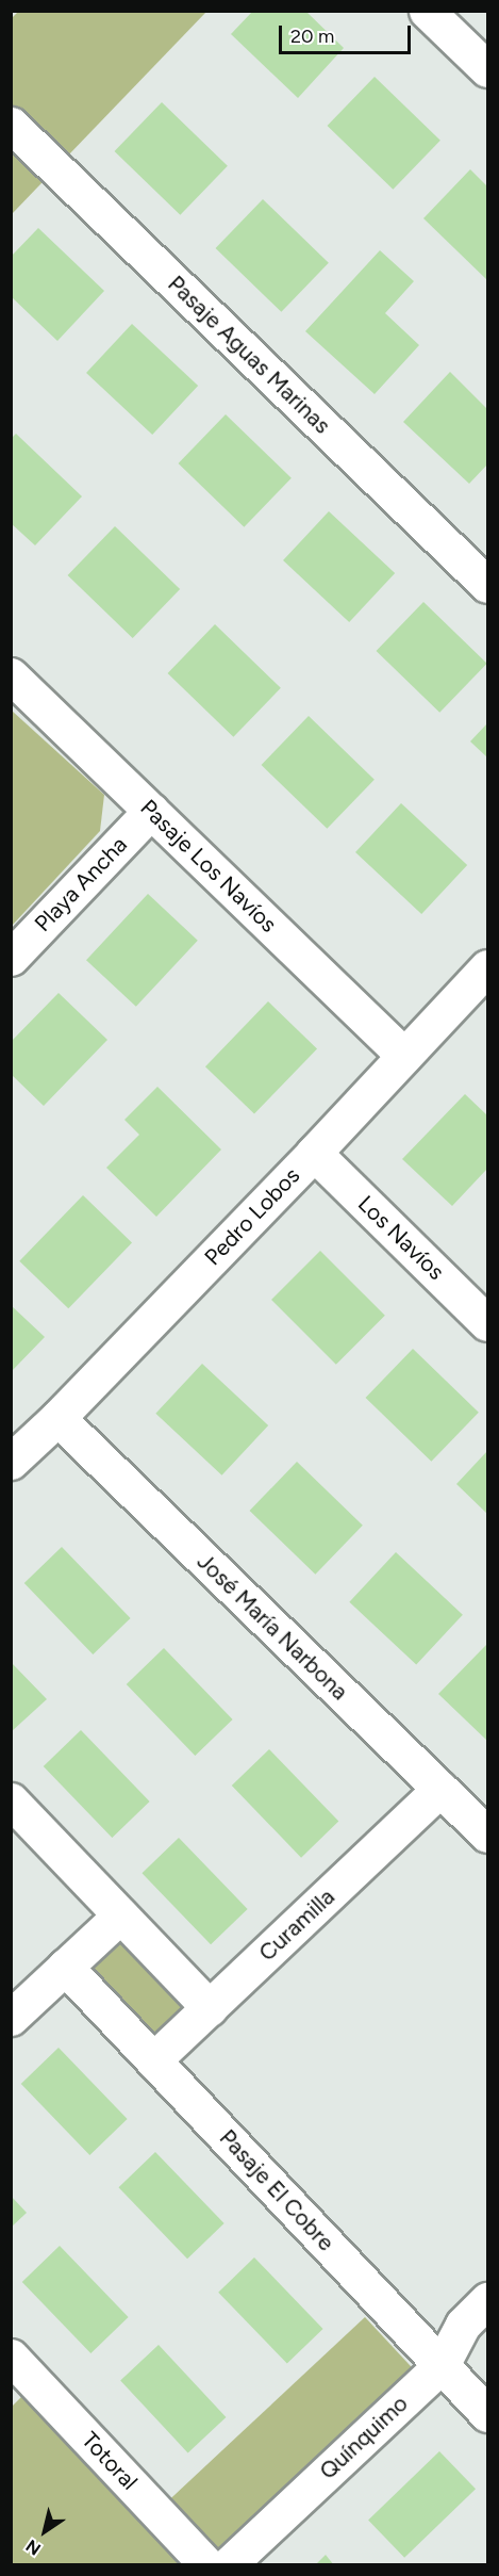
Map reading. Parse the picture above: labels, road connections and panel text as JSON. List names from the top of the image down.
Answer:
{
  "streets": {
    "street": [
      "Pasaje Aguas Marinas",
      "Pasaje Los Navíos",
      "Playa Ancha",
      "Pedro Lobos",
      "Los Navíos",
      "José María Narbona",
      "Curamilla",
      "Pasaje El Cobre",
      "Quínquimo",
      "Totoral"
    ]
  },
  "crossings": [
    ["Pasaje Los Navíos", "Playa Ancha"],
    ["Pasaje Los Navíos", "Pedro Lobos"],
    ["Pedro Lobos", "Los Navíos"],
    ["Pedro Lobos", "José María Narbona"],
    ["José María Narbona", "Curamilla"],
    ["Curamilla", "Pasaje El Cobre"],
    ["Pasaje El Cobre", "Quínquimo"]
  ],
  "scale_bar": "20 m",
  "north": "bottom left"
}
